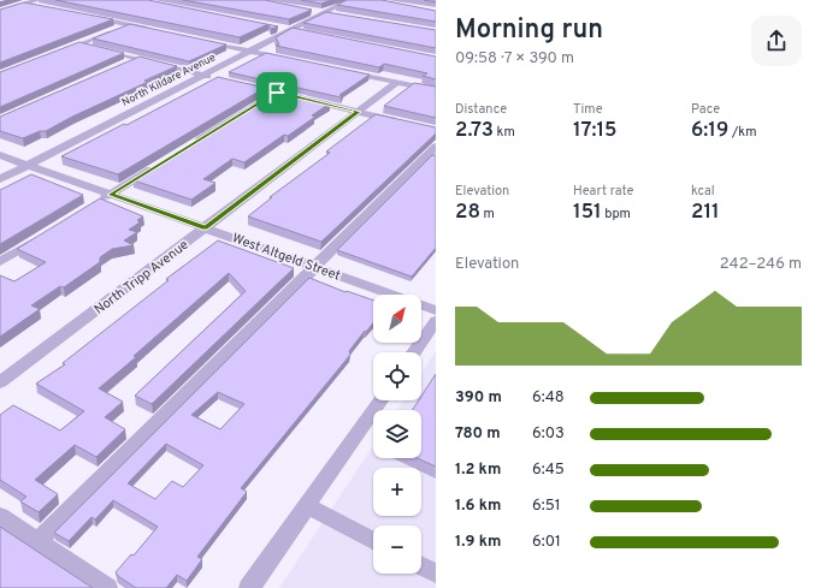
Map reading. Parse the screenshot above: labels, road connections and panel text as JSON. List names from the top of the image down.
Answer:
{
  "streets": {
    "street": ["North Kildare Avenue", "West Altgeld Street", "North Tripp Avenue"]
  },
  "crossings": [
    ["North Kildare Avenue", "West Altgeld Street"],
    ["West Altgeld Street", "North Tripp Avenue"]
  ],
  "north": "top right",
  "page": {
    "heading": ["Morning run", "09:58 · 7 × 390 m"],
    "stats": [
      ["Distance", "2.73 km"],
      ["Time", "17:15"],
      ["Pace", "6:19 /km"],
      ["Elevation", "28 m"],
      ["Heart rate", "151 bpm"],
      ["kcal", "211"]
    ],
    "chart": ["Elevation", "242–246 m"],
    "map_buttons": ["+", "−"],
    "list": [
      {
        "name": "390 m",
        "note": "6:48"
      },
      {
        "name": "780 m",
        "note": "6:03"
      },
      {
        "name": "1.2 km",
        "note": "6:45"
      },
      {
        "name": "1.6 km",
        "note": "6:51"
      },
      {
        "name": "1.9 km",
        "note": "6:01"
      }
    ]
  }
}
